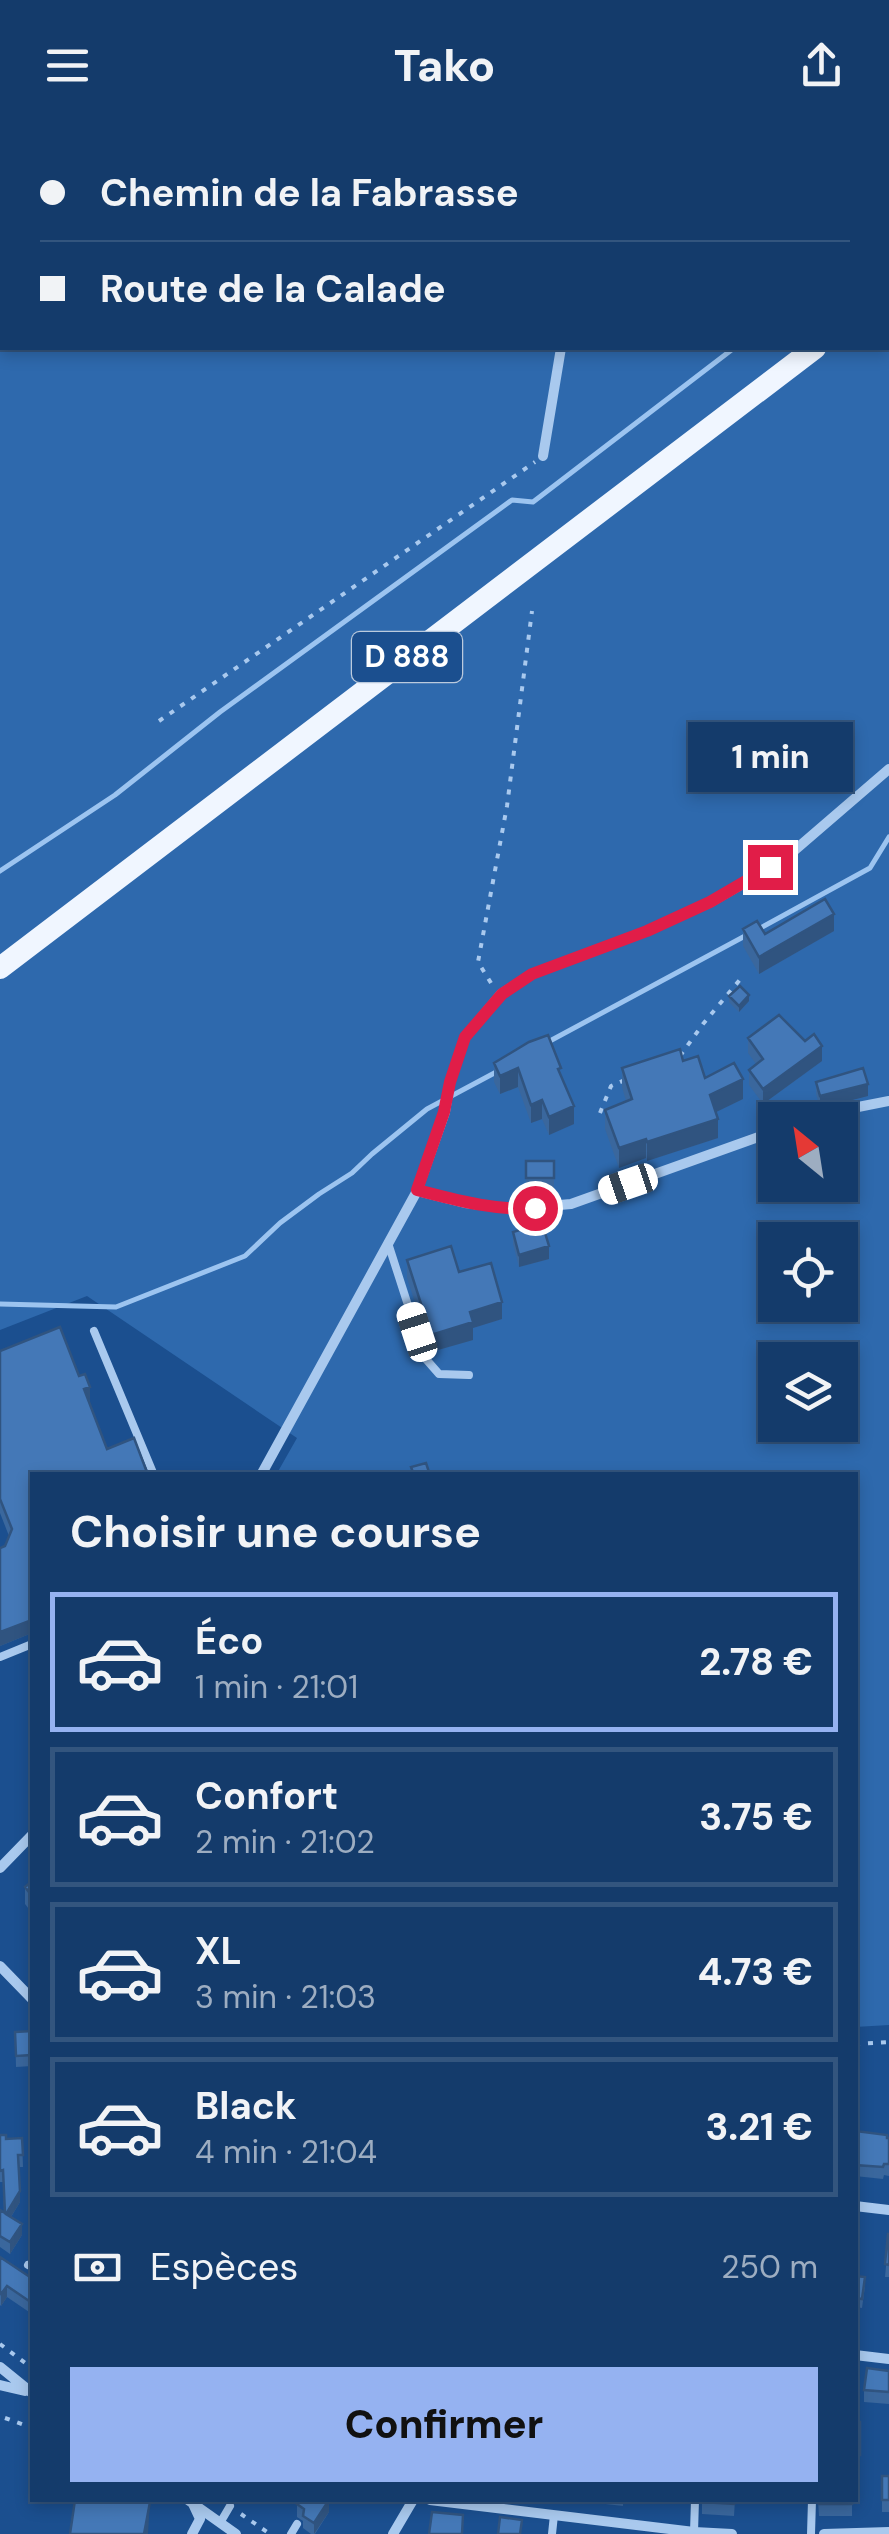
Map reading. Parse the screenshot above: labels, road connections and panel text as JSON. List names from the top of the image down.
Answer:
{
  "streets": {
    "main road": ["D 888"]
  },
  "north": "top left",
  "page": {
    "header": "Tako",
    "banner": ["Chemin de la Fabrasse", "Route de la Calade"],
    "bubble": "1 min",
    "heading": "Choisir une course",
    "list": [
      {
        "name": "Éco",
        "note": "1 min · 21:01",
        "value": "2.78 €"
      },
      {
        "name": "Confort",
        "note": "2 min · 21:02",
        "value": "3.75 €"
      },
      {
        "name": "XL",
        "note": "3 min · 21:03",
        "value": "4.73 €"
      },
      {
        "name": "Black",
        "note": "4 min · 21:04",
        "value": "3.21 €"
      }
    ],
    "pay": ["Espèces", "250 m"],
    "buttons": "Confirmer"
  }
}
